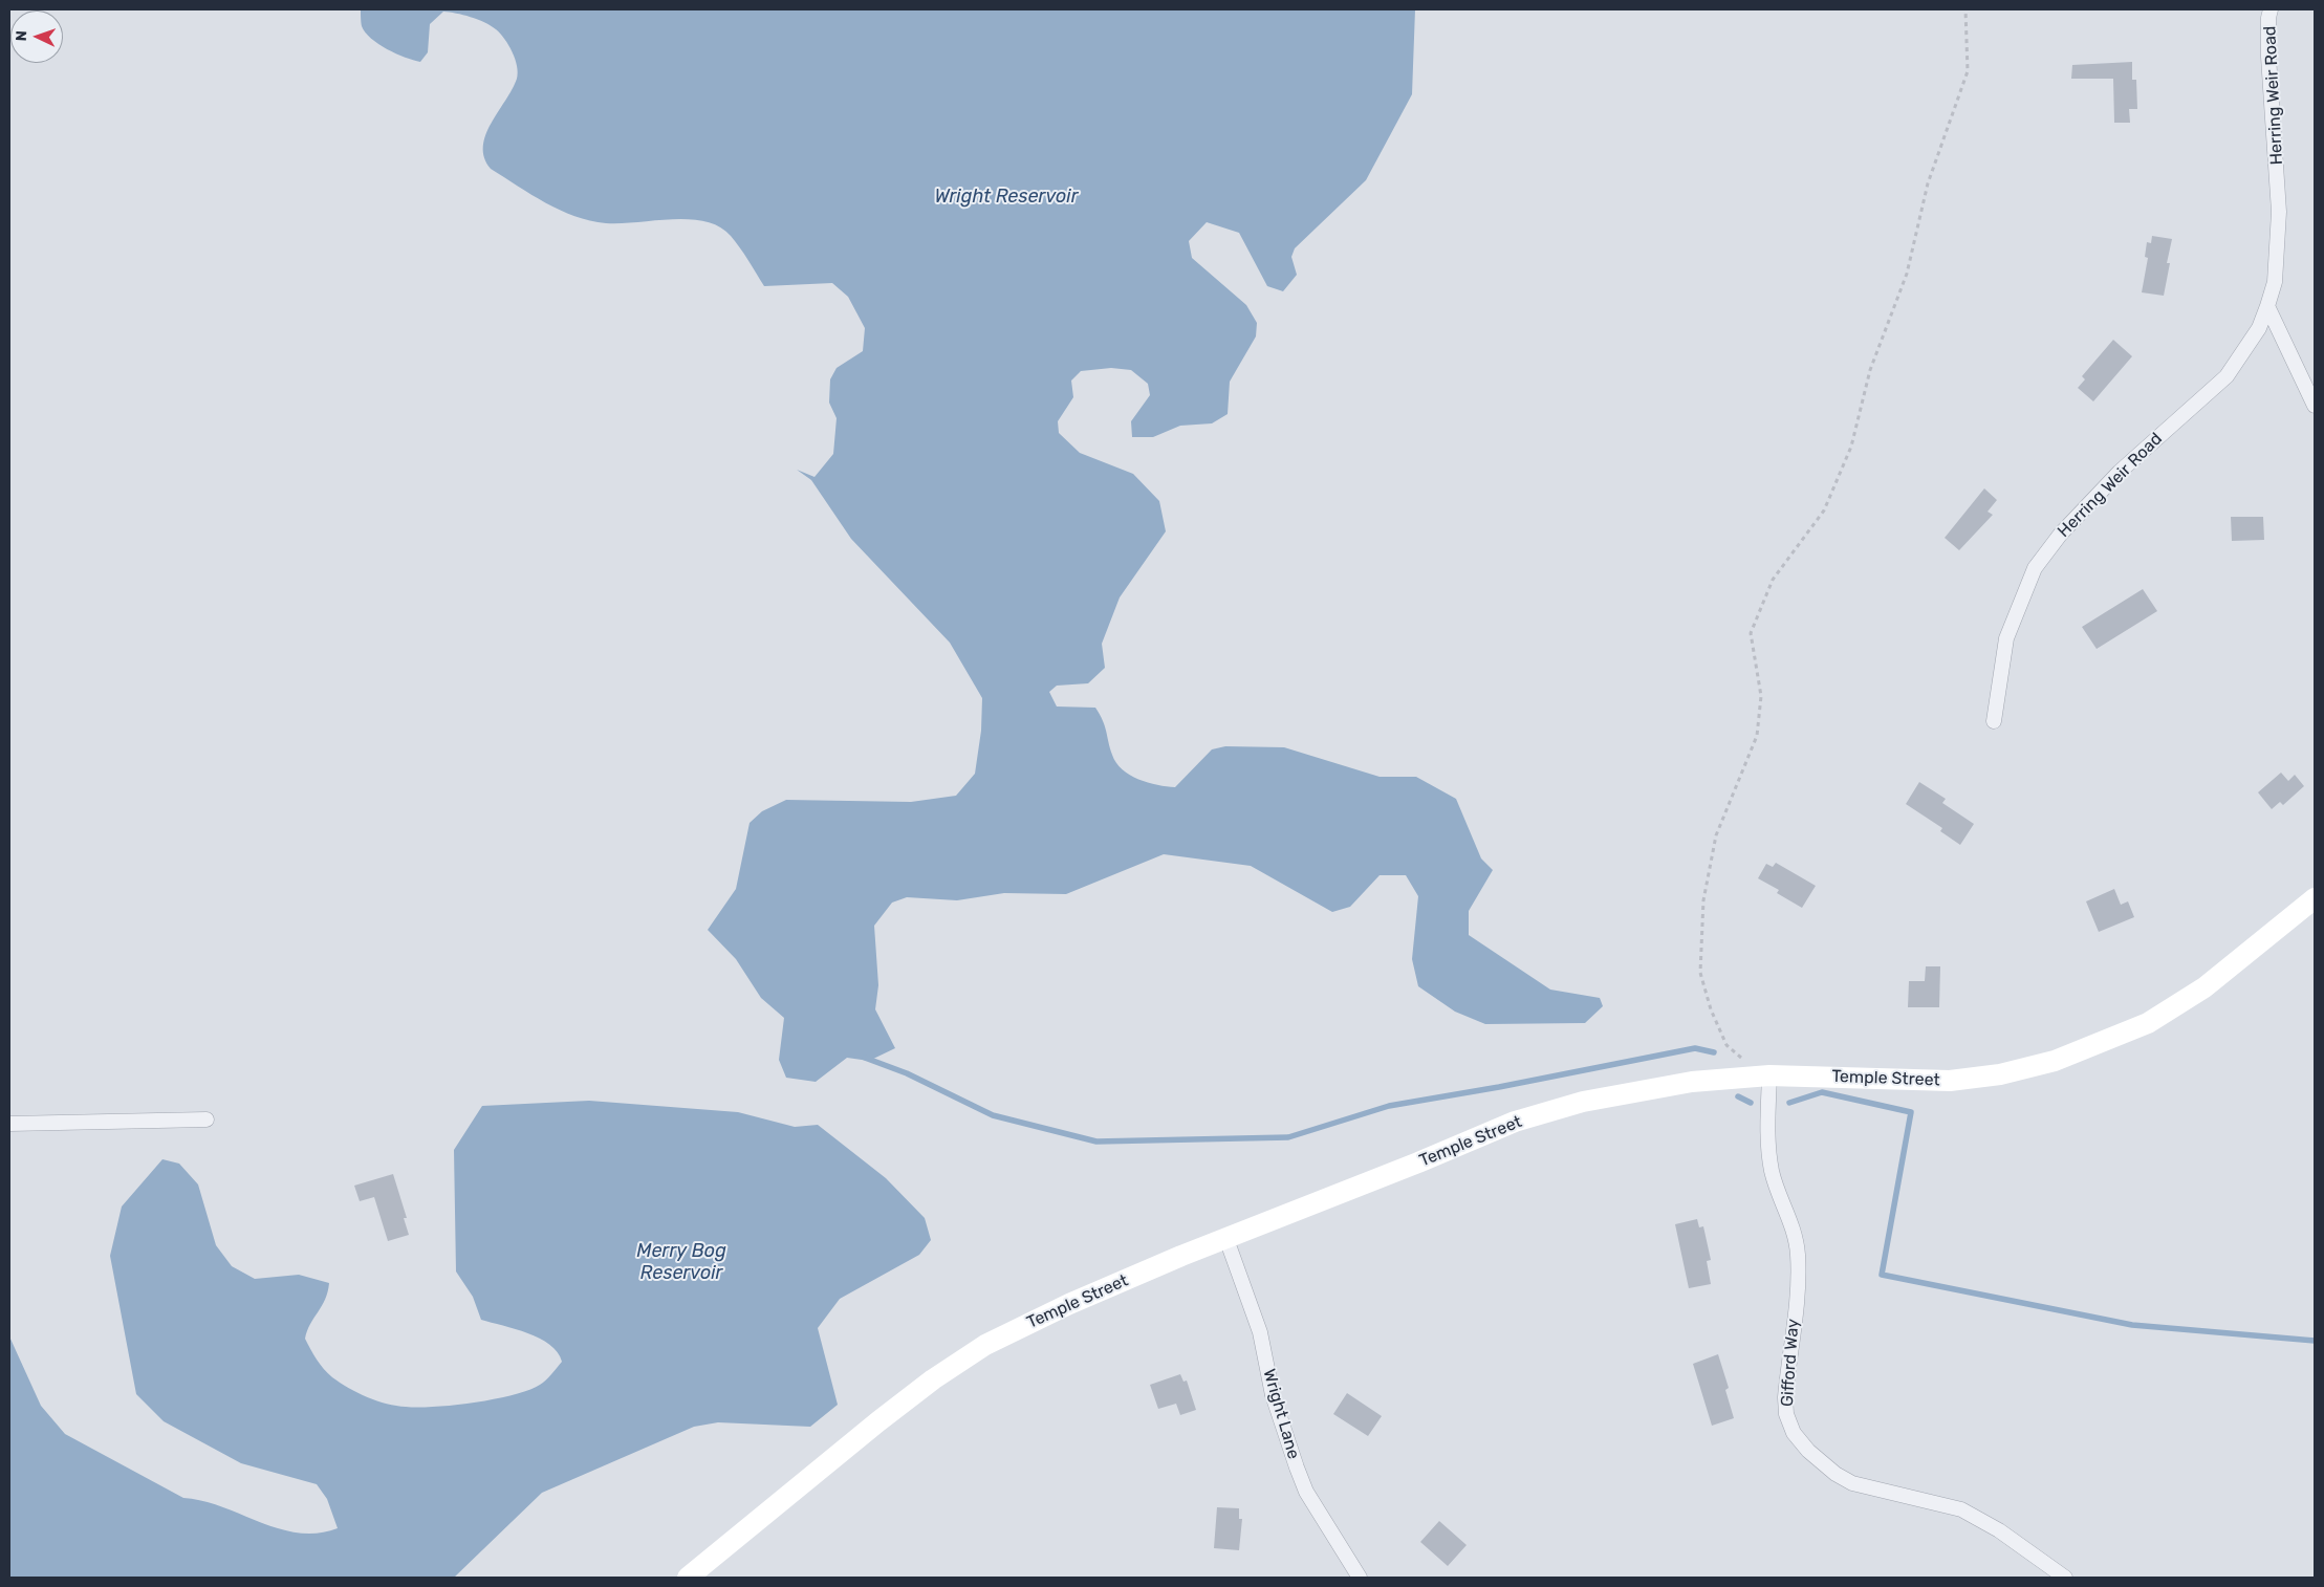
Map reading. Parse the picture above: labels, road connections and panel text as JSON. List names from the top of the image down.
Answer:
{
  "streets": {
    "main road": ["Temple Street"],
    "street": ["Herring Weir Road", "Gifford Way", "Wright Lane"]
  },
  "crossings": [
    ["Temple Street", "Gifford Way"],
    ["Temple Street", "Wright Lane"]
  ],
  "water": ["Wright Reservoir", "Merry Bog Reservoir"],
  "north": "left"
}
